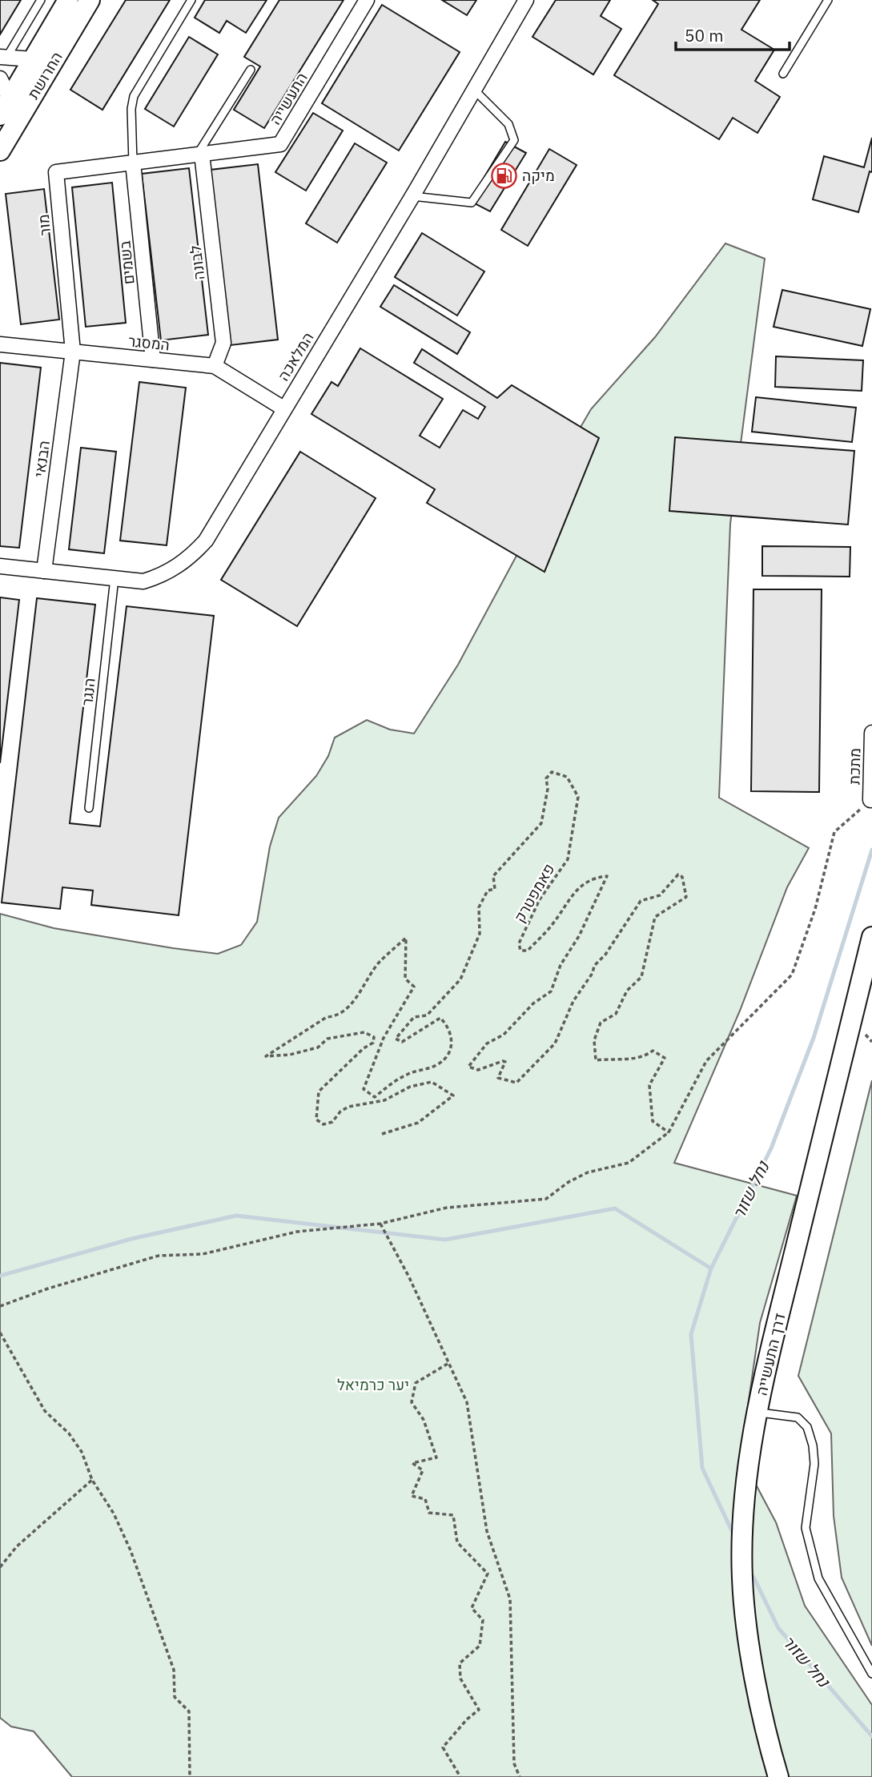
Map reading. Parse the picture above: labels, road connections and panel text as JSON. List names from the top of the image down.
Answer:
{
  "streets": {
    "street": [
      "החרושת",
      "התעשייה",
      "מור",
      "בשמים",
      "לבונה",
      "המסגר",
      "המלאכה",
      "הבנאי",
      "מתכת",
      "דרך התעשייה"
    ],
    "lane": ["הנגר"],
    "path": ["פאמפטרק"]
  },
  "crossings": [
    ["התעשייה", "מור"],
    ["התעשייה", "בשמים"],
    ["התעשייה", "לבונה"],
    ["מור", "בשמים"],
    ["מור", "המסגר"],
    ["מור", "הבנאי"],
    ["בשמים", "המסגר"],
    ["לבונה", "המסגר"],
    ["המסגר", "המלאכה"],
    ["המסגר", "הבנאי"],
    ["המלאכה", "הבנאי"],
    ["המלאכה", "הנגר"]
  ],
  "water": ["נחל שזור"],
  "parks": ["יער כרמיאל"],
  "places": {
    "fuel station": ["מיקה"]
  },
  "scale_bar": "50 m"
}
